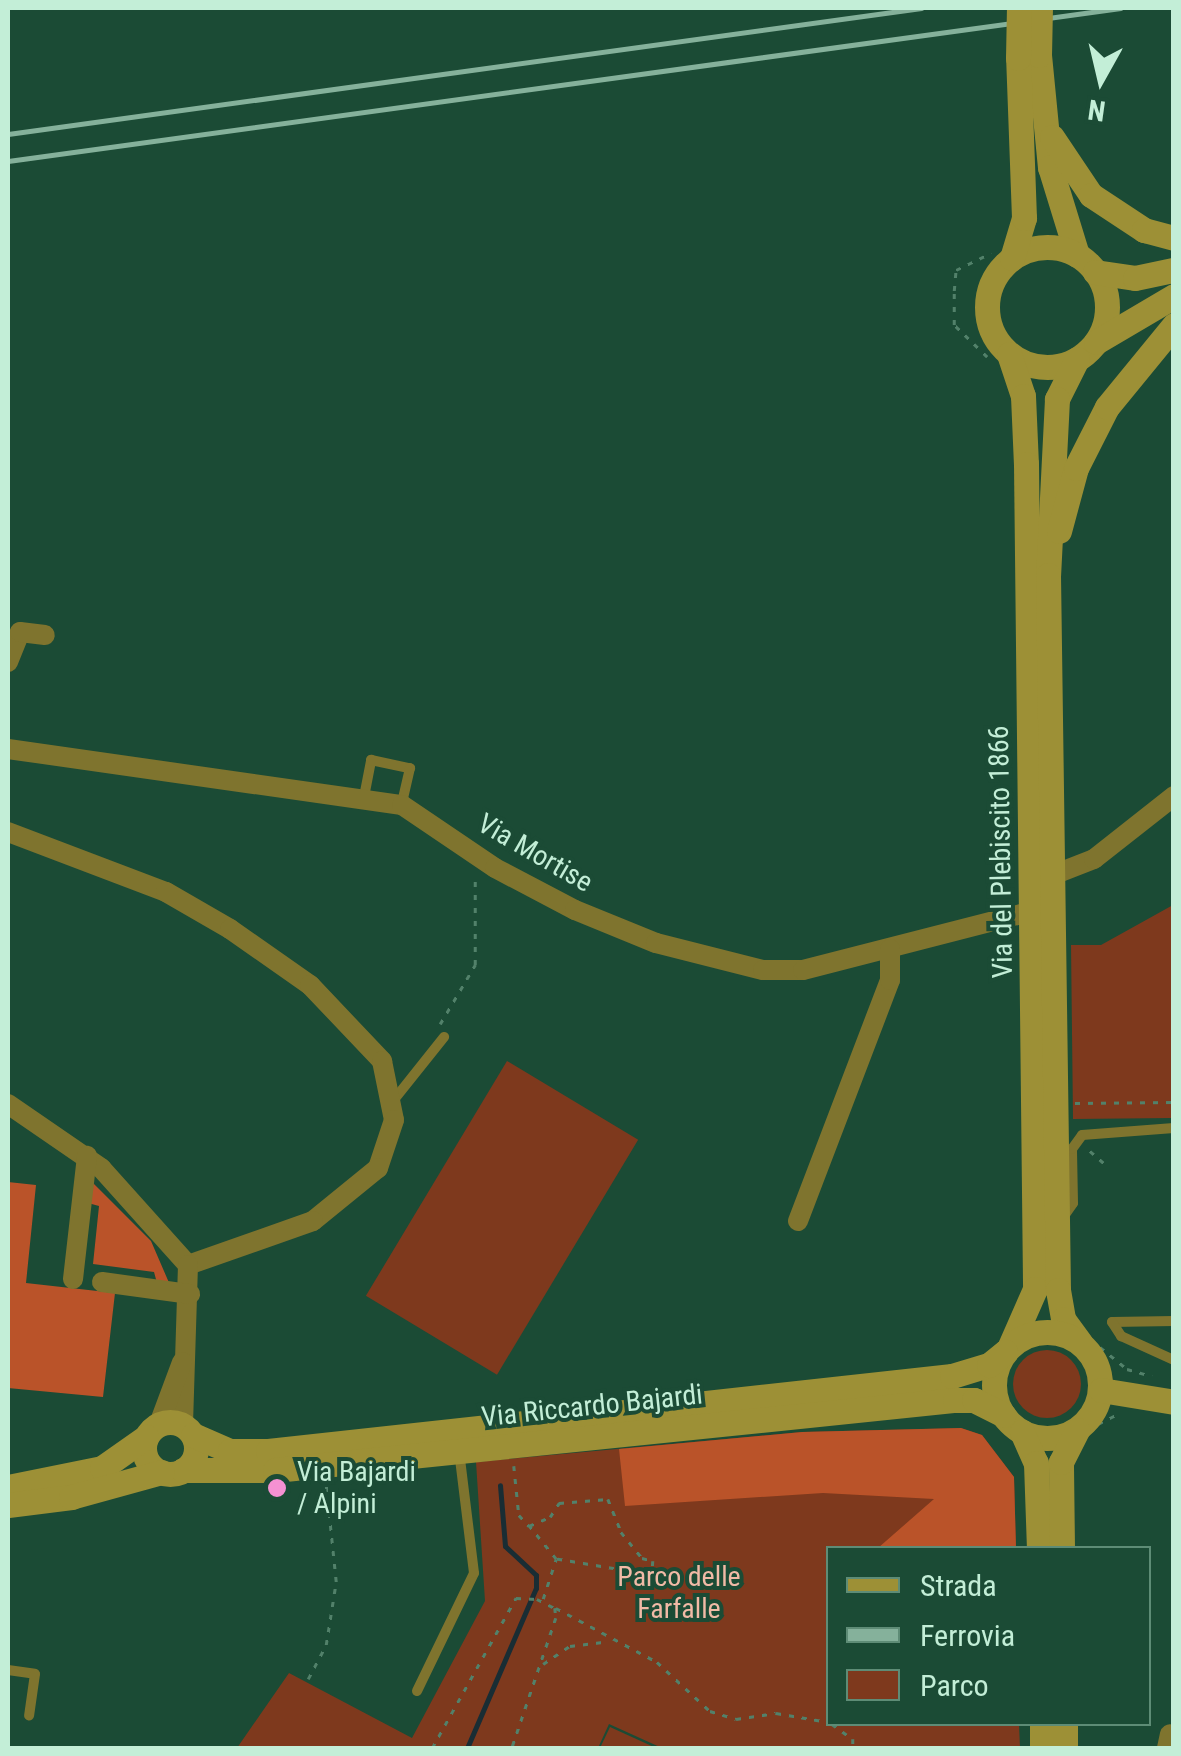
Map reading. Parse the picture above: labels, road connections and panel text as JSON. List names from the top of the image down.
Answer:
{
  "streets": {
    "main road": ["Via del Plebiscito 1866", "Via Riccardo Bajardi"],
    "street": ["Via Mortise"]
  },
  "crossings": [
    ["Via del Plebiscito 1866", "Via Mortise"],
    ["Via del Plebiscito 1866", "Via Riccardo Bajardi"]
  ],
  "parks": ["Parco delle Farfalle"],
  "places": ["Via Bajardi / Alpini"],
  "legend": ["Strada", "Ferrovia", "Parco"],
  "north": "bottom"
}
